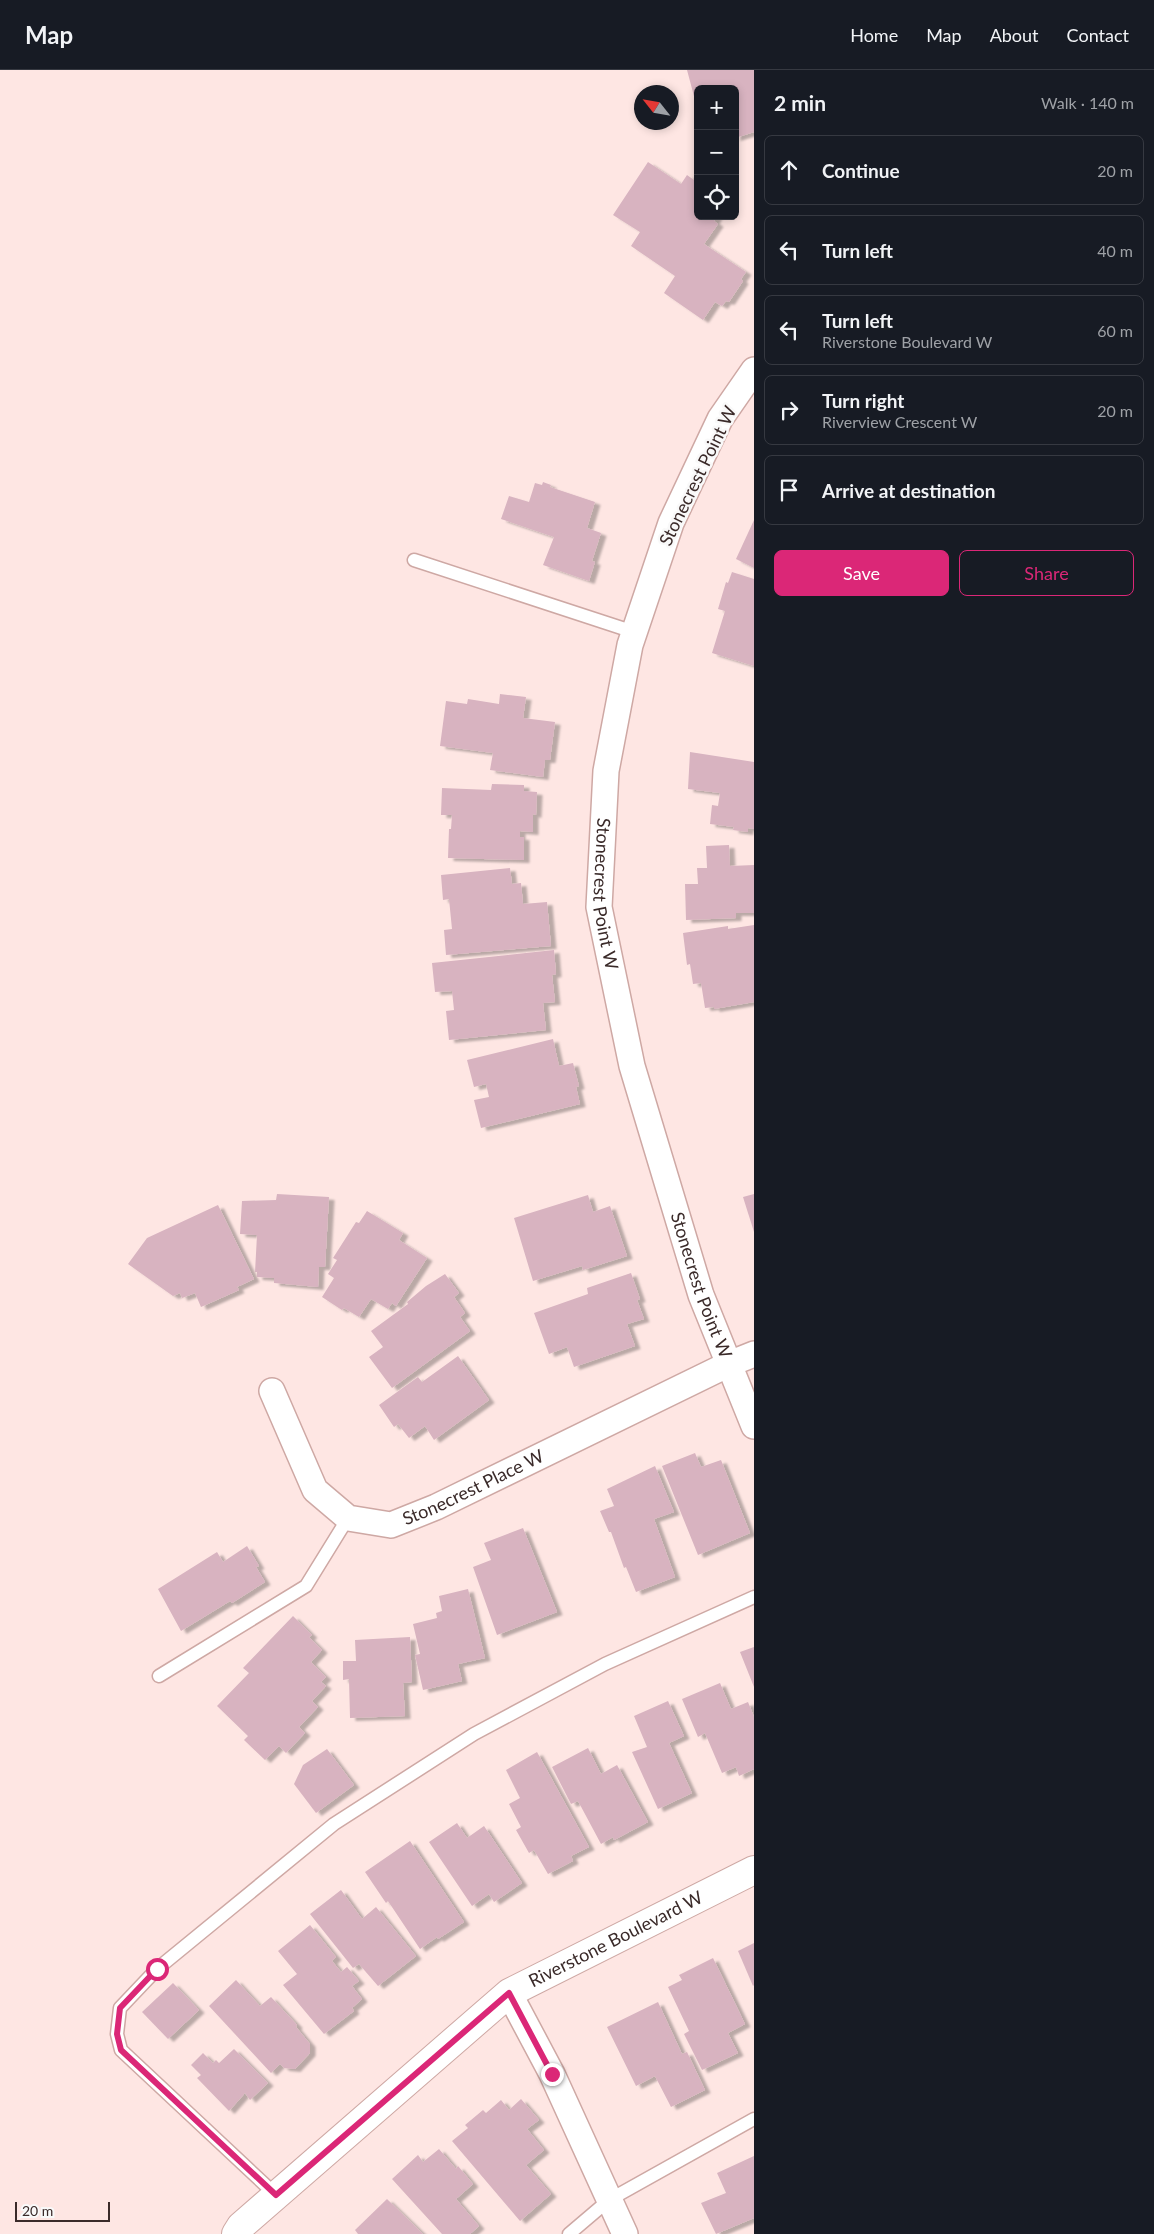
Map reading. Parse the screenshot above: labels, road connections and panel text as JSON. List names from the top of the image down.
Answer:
{
  "streets": {
    "street": ["Stonecrest Point W", "Stonecrest Place W", "Riverstone Boulevard W"]
  },
  "crossings": [
    ["Stonecrest Point W", "Stonecrest Place W"]
  ],
  "scale_bar": "20 m",
  "north": "top left",
  "page": {
    "header": "Map",
    "nav": [
      "Home",
      "Map",
      "About",
      "Contact"
    ],
    "heading": ["2 min", "Walk · 140 m"],
    "map_buttons": ["+", "−"],
    "list": [
      ["Continue", "20 m"],
      ["Turn left", "40 m"],
      ["Turn left", "Riverstone Boulevard W", "60 m"],
      ["Turn right", "Riverview Crescent W", "20 m"],
      "Arrive at destination"
    ],
    "buttons": ["Save", "Share"],
    "scale": "20 m"
  }
}
